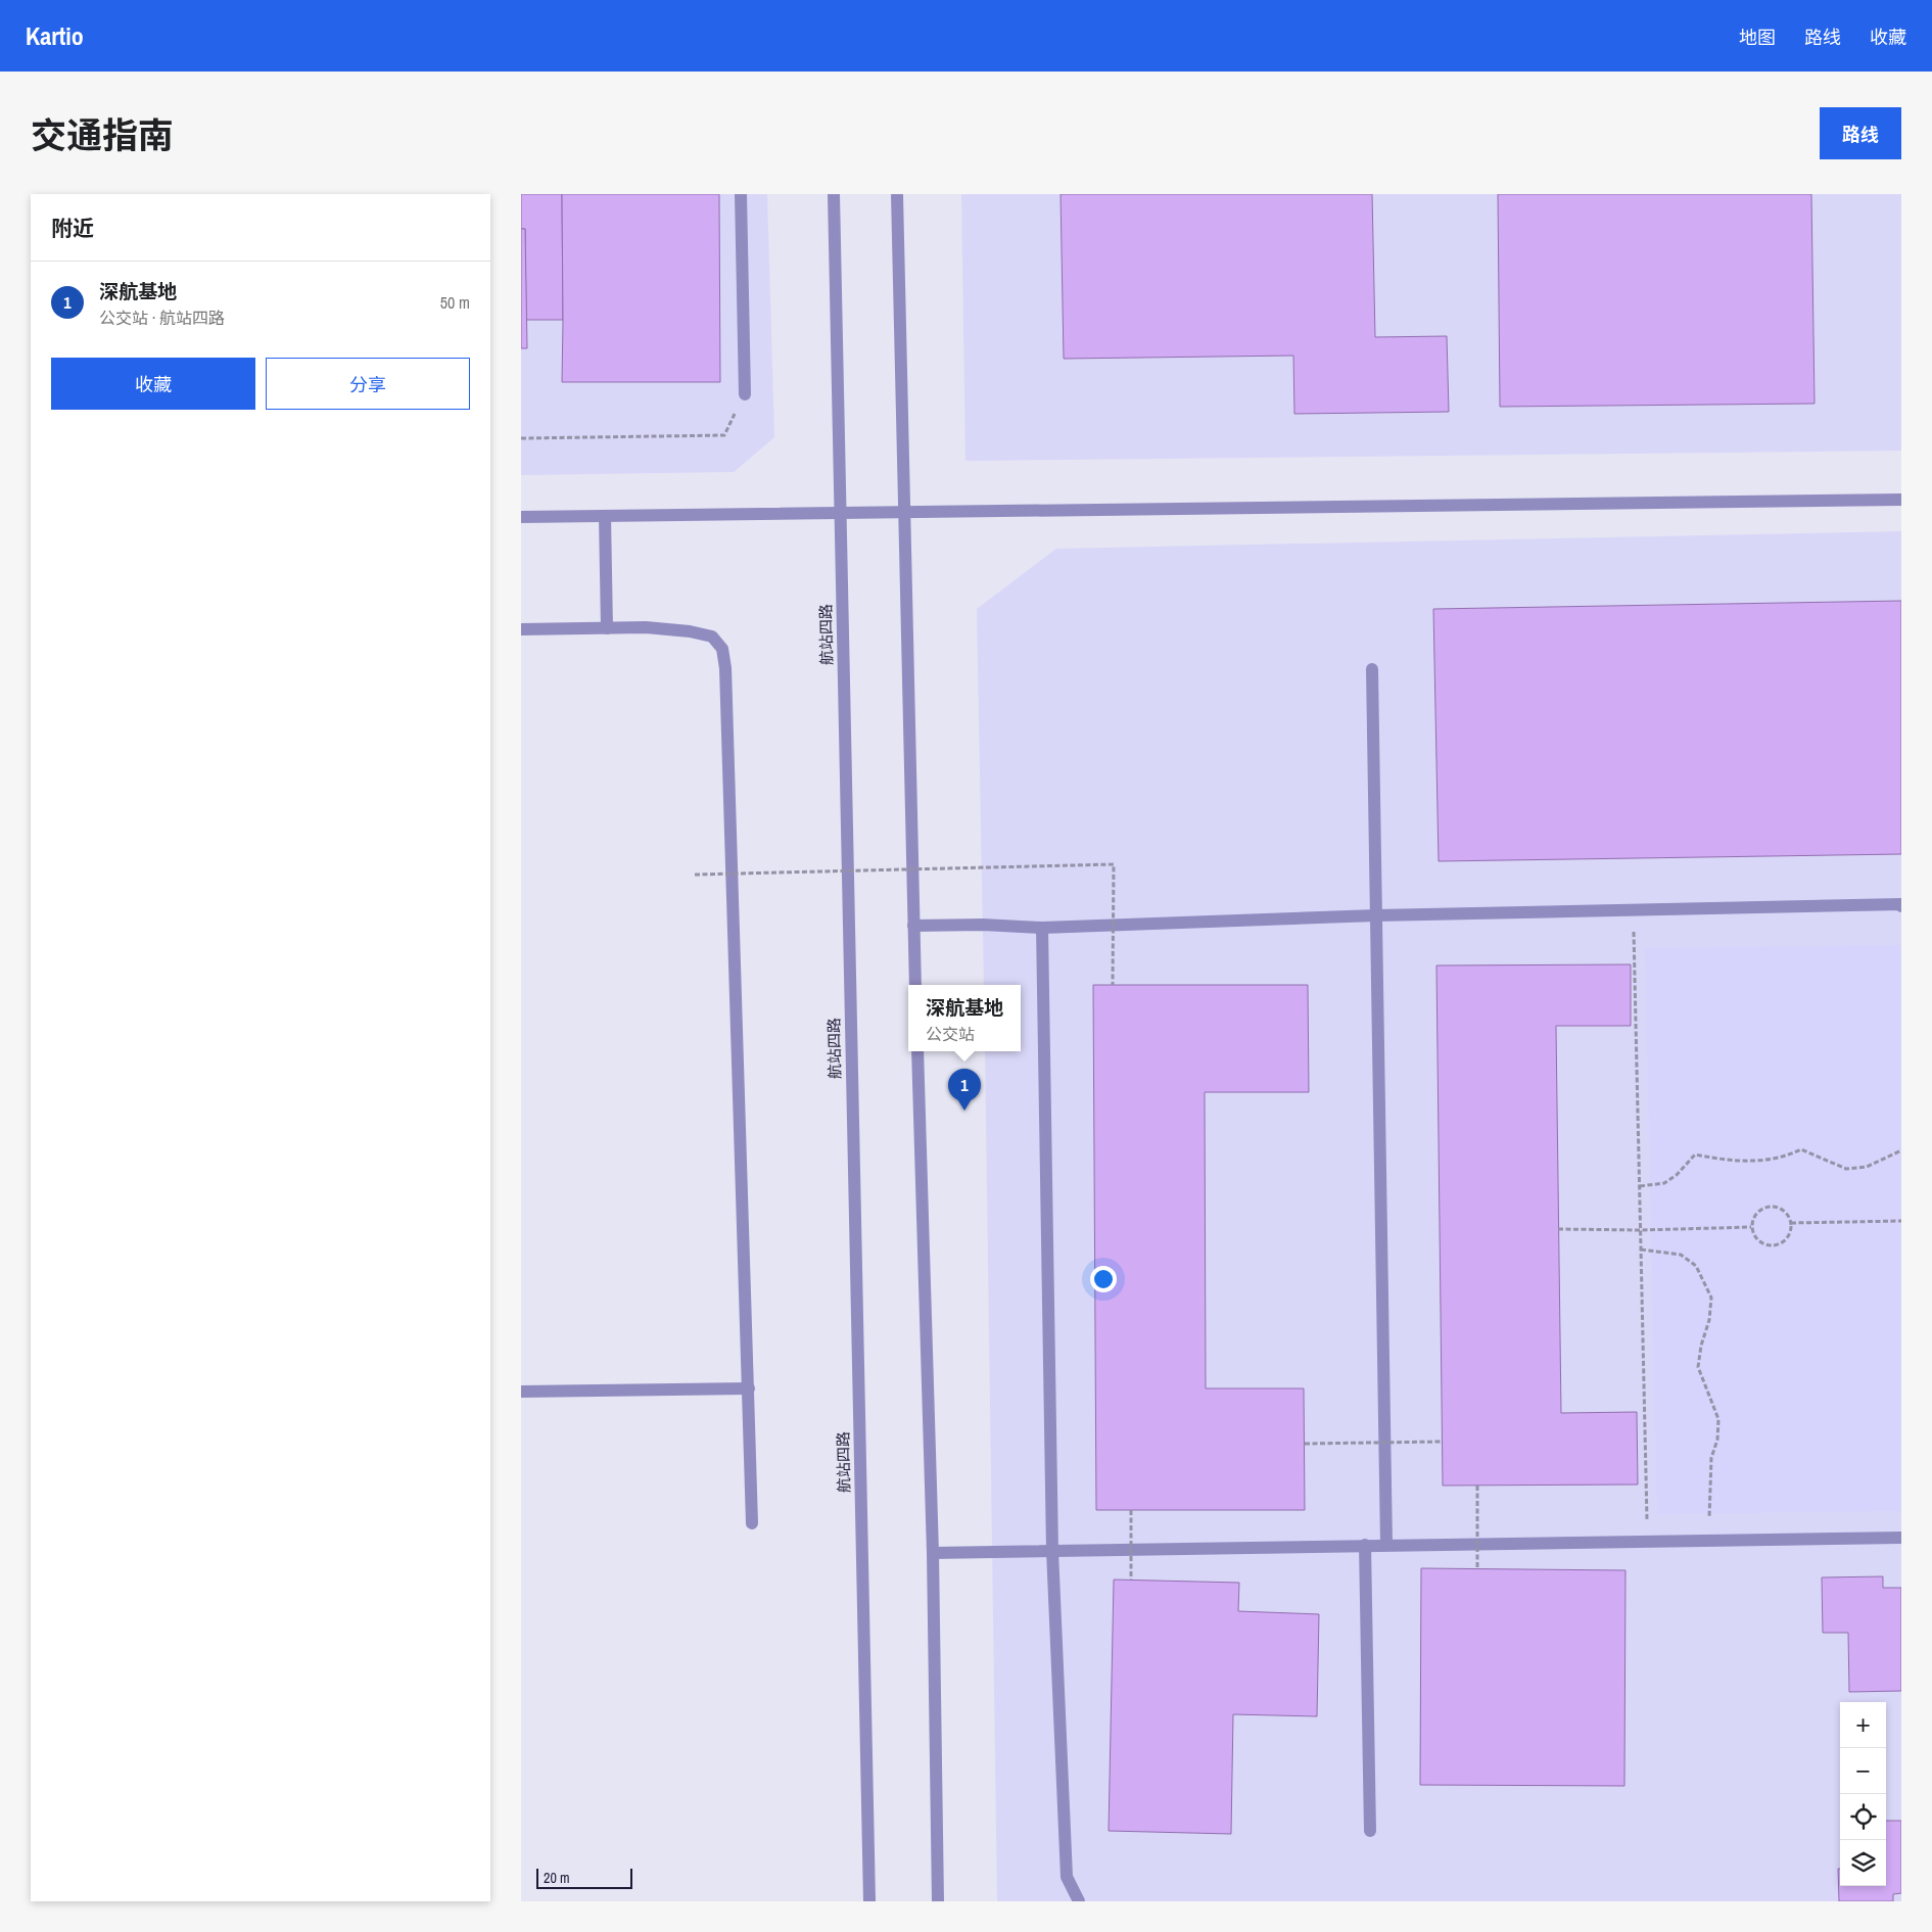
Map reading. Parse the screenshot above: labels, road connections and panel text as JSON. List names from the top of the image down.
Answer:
{
  "streets": {
    "street": ["航站四路"]
  },
  "scale_bar": "20 m",
  "page": {
    "header": "Kartio",
    "nav": ["地图", "路线", "收藏"],
    "title": "交通指南",
    "buttons": [
      "路线",
      ["收藏", "分享"]
    ],
    "heading": "附近",
    "list": [
      {
        "mark": "1",
        "name": "深航基地",
        "note": "公交站 · 航站四路",
        "value": "50 m"
      }
    ],
    "popup": ["深航基地", "公交站"],
    "pins": "1",
    "map_buttons": ["+", "−"],
    "scale": "20 m"
  }
}
